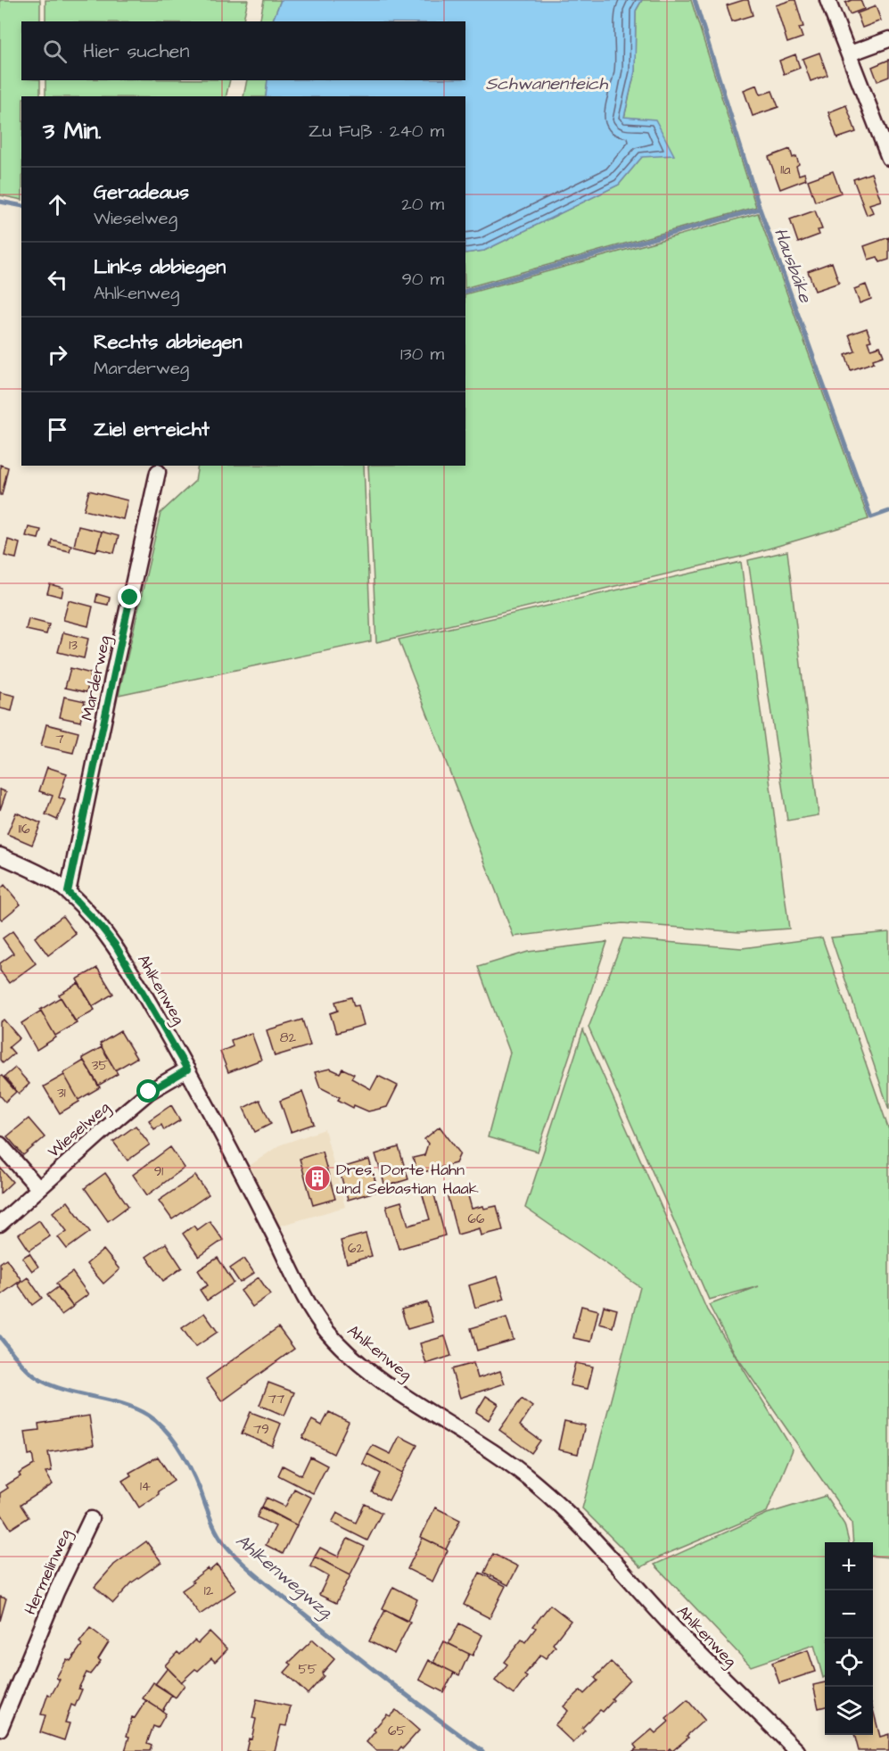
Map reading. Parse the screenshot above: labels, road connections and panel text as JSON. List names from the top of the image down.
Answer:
{
  "streets": {
    "street": [
      "Marderweg",
      "Ahlkenweg",
      "Wieselweg",
      "Hermelinweg"
    ]
  },
  "crossings": [
    ["Marderweg", "Ahlkenweg"],
    ["Ahlkenweg", "Wieselweg"]
  ],
  "water": ["Schwanenteich", "Hausbäke", "Ahlkenwegwzg."],
  "places": {
    "building": ["Dres. Dorte Hahn und Sebastian Haak"]
  },
  "house_numbers": [
    "11a",
    "13",
    "7",
    "116",
    "82",
    "35",
    "31",
    "91",
    "66",
    "62",
    "77",
    "79",
    "14",
    "12",
    "55",
    "65"
  ],
  "page": {
    "search": "Hier suchen",
    "heading": ["3 Min.", "Zu Fuß · 240 m"],
    "list": [
      ["Geradeaus", "Wieselweg", "20 m"],
      ["Links abbiegen", "Ahlkenweg", "90 m"],
      ["Rechts abbiegen", "Marderweg", "130 m"],
      "Ziel erreicht"
    ],
    "map_buttons": ["+", "−"]
  }
}
